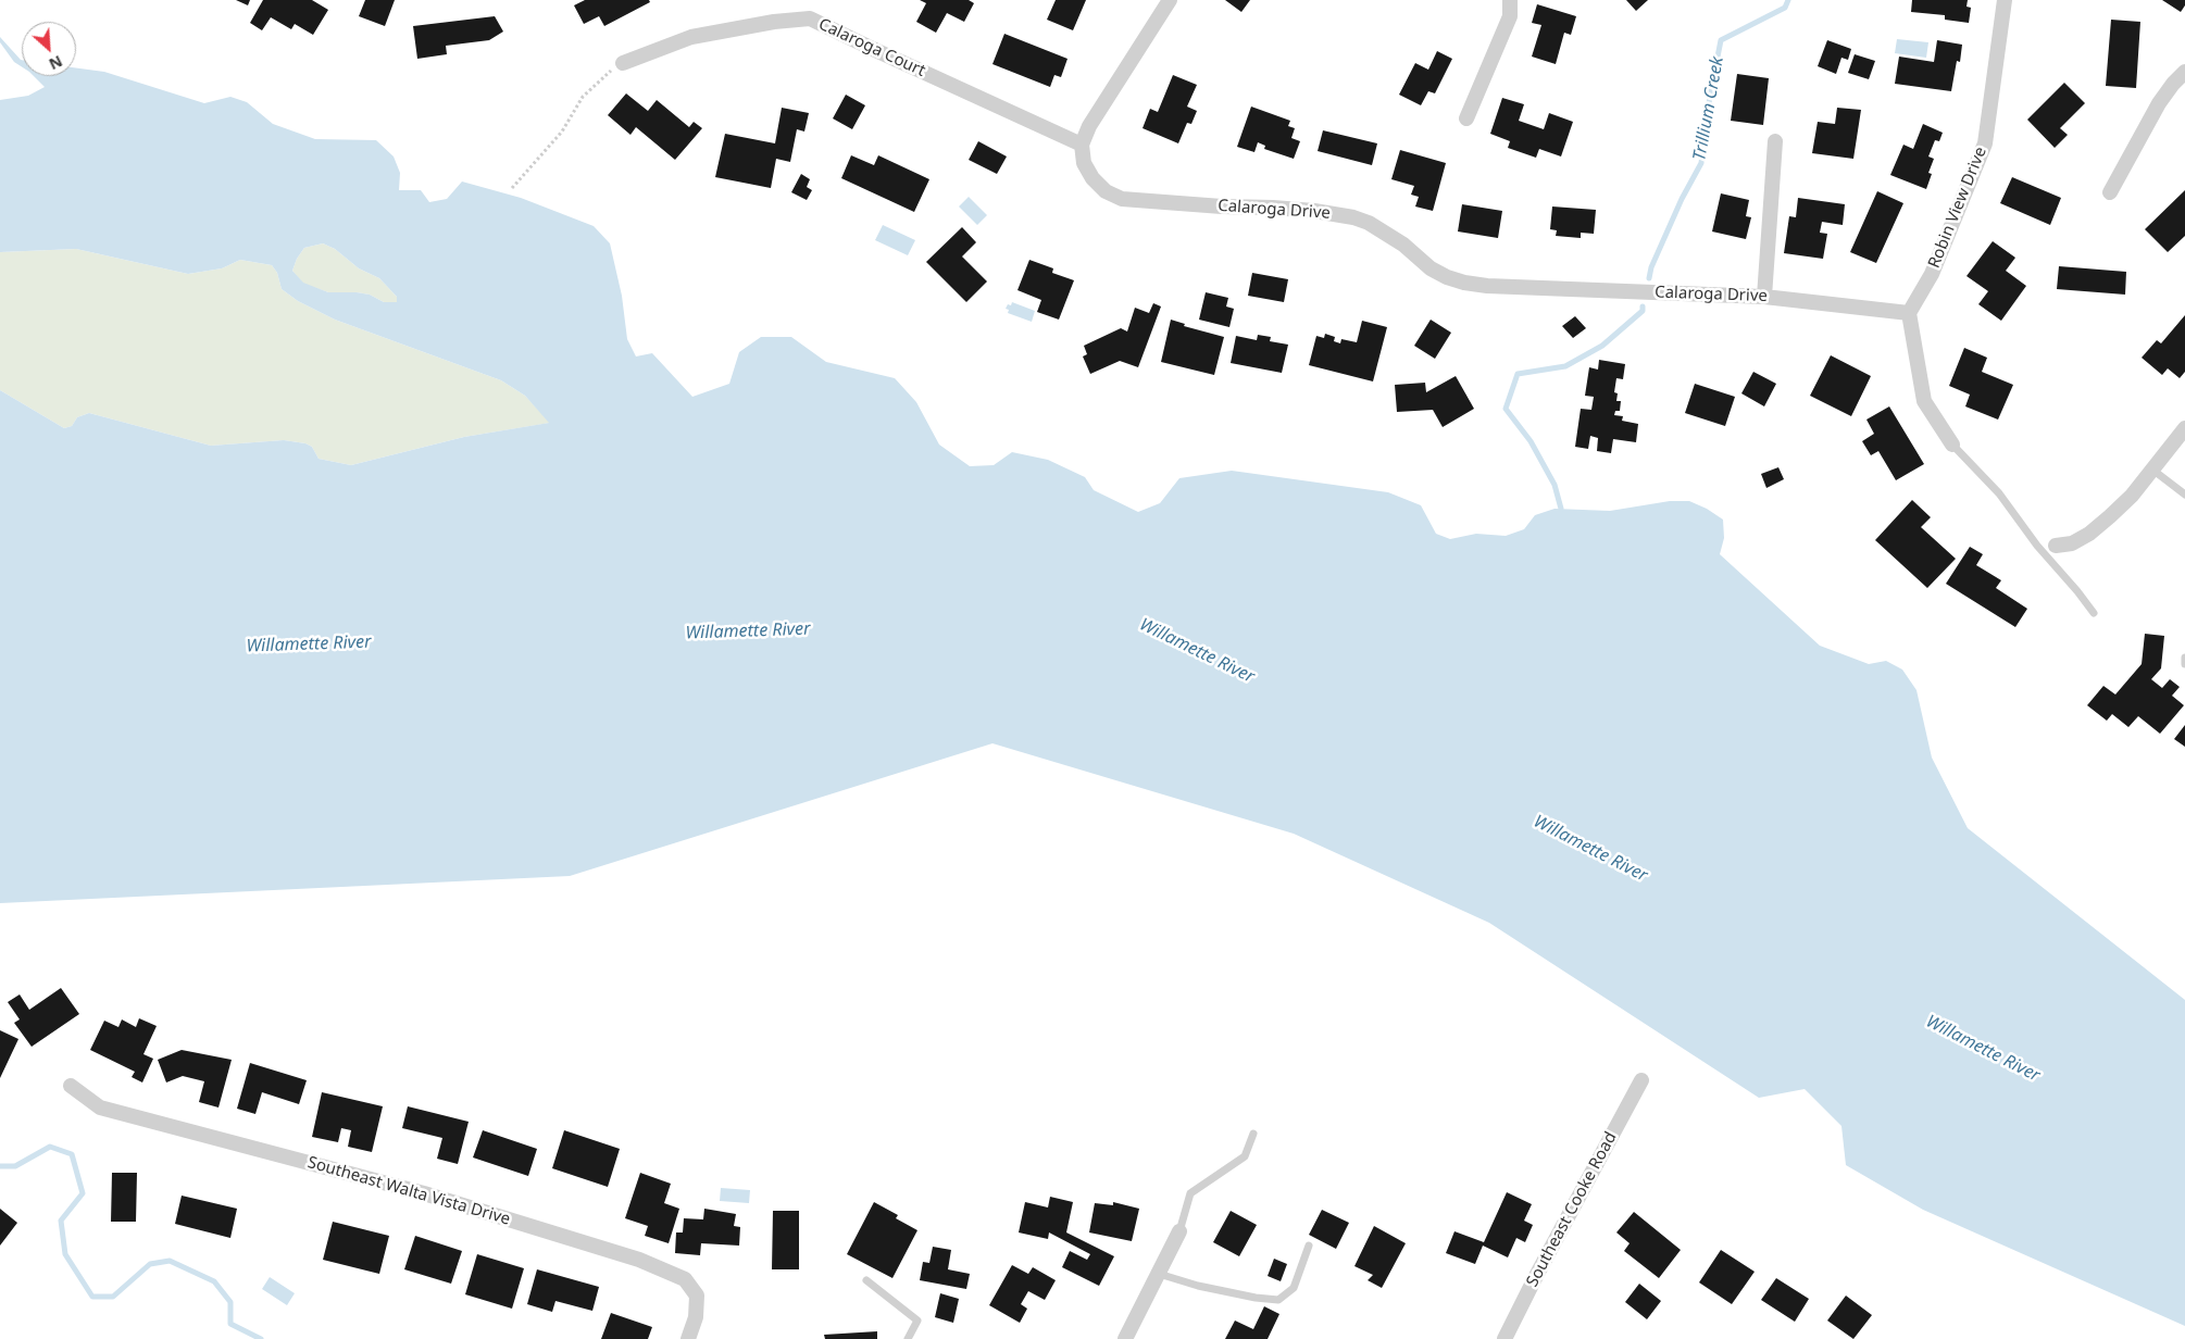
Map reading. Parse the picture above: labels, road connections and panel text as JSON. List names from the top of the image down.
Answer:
{
  "streets": {
    "street": [
      "Calaroga Court",
      "Robin View Drive",
      "Calaroga Drive",
      "Southeast Walta Vista Drive",
      "Southeast Cooke Road"
    ]
  },
  "crossings": [
    ["Calaroga Court", "Calaroga Drive"],
    ["Robin View Drive", "Calaroga Drive"]
  ],
  "water": ["Trillium Creek", "Willamette River"],
  "north": "bottom right"
}
